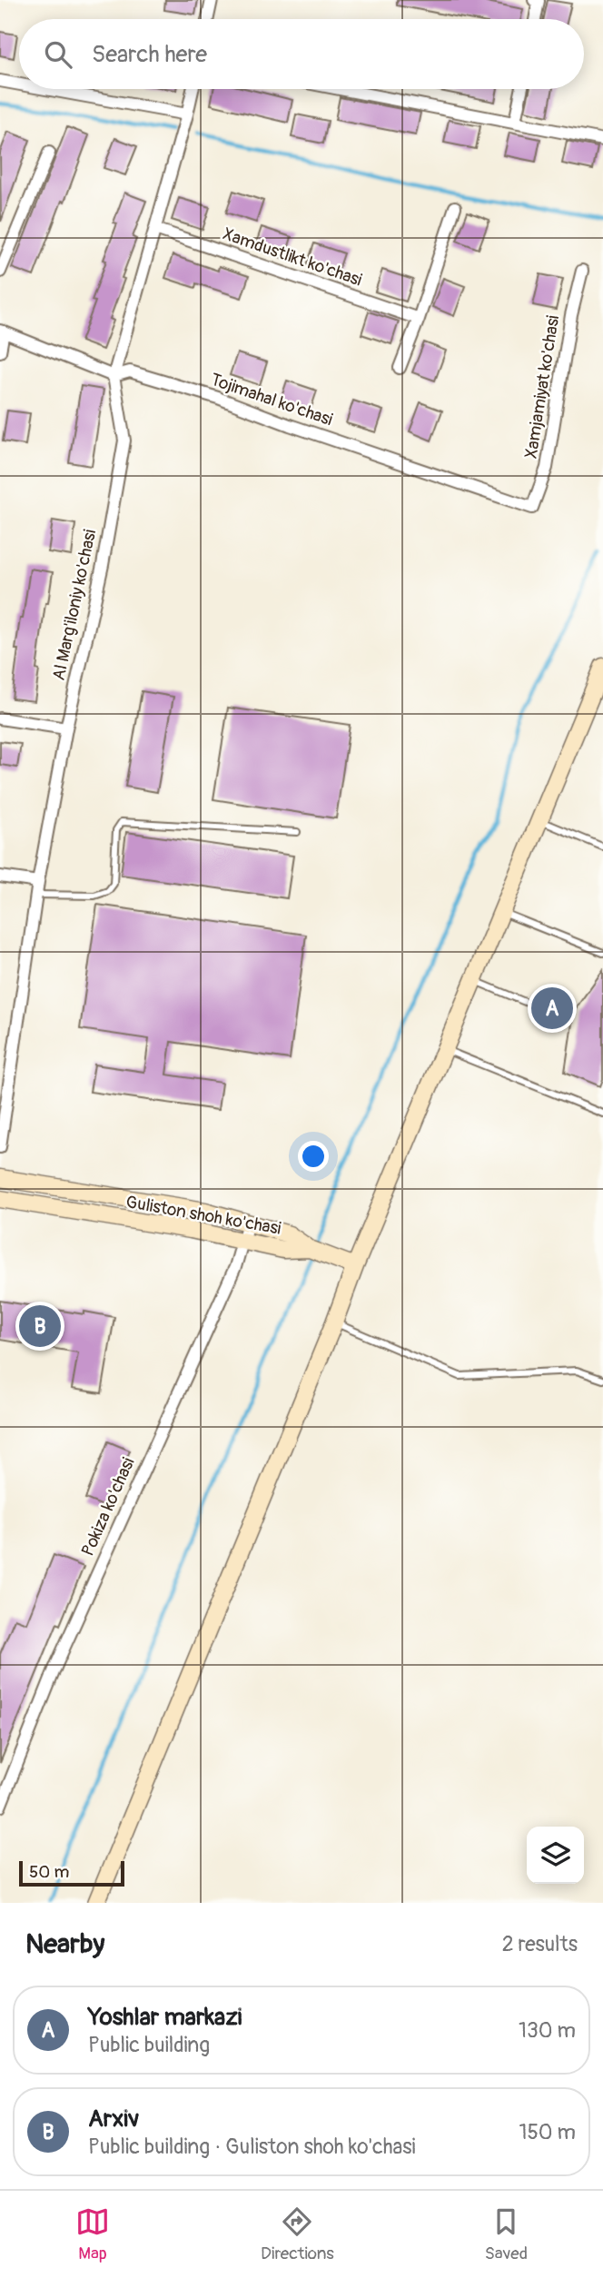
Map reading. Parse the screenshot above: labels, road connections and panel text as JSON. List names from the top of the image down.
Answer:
{
  "streets": {
    "main road": ["Guliston shoh ko'chasi"],
    "street": [
      "Xamdustlikt ko'chasi",
      "Xamjamiyat ko'chasi",
      "Tojimahal ko'chasi",
      "Al Marg'iloniy ko'chasi",
      "Pokiza ko'chasi"
    ]
  },
  "crossings": [
    ["Xamdustlikt ko'chasi", "Al Marg'iloniy ko'chasi"],
    ["Xamjamiyat ko'chasi", "Tojimahal ko'chasi"],
    ["Tojimahal ko'chasi", "Al Marg'iloniy ko'chasi"],
    ["Guliston shoh ko'chasi", "Pokiza ko'chasi"]
  ],
  "scale_bar": "50 m",
  "page": {
    "search": "Search here",
    "pins": ["A", "B"],
    "scale": "50 m",
    "heading": ["Nearby", "2 results"],
    "list": [
      {
        "mark": "A",
        "name": "Yoshlar markazi",
        "note": "Public building",
        "value": "130 m"
      },
      {
        "mark": "B",
        "name": "Arxiv",
        "note": "Public building · Guliston shoh ko'chasi",
        "value": "150 m"
      }
    ],
    "nav": ["Map", "Directions", "Saved"]
  }
}
